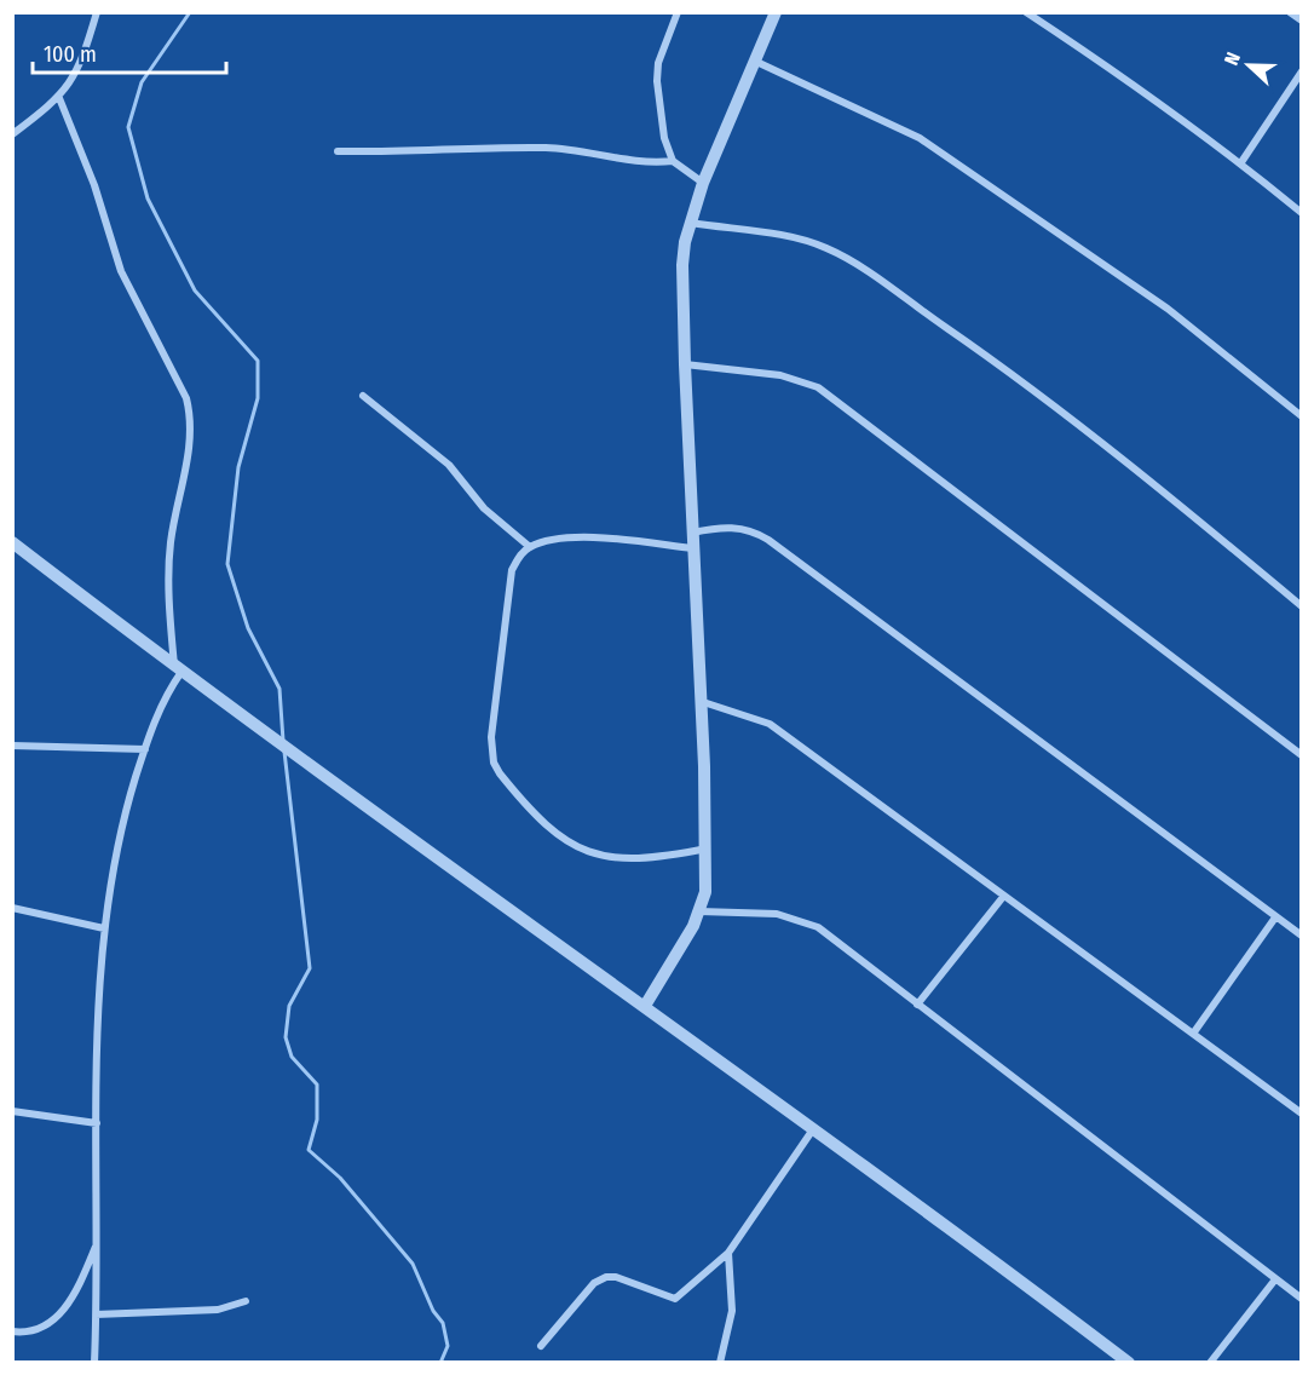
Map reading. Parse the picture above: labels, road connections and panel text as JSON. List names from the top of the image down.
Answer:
{
  "scale_bar": "100 m",
  "north": "left"
}
